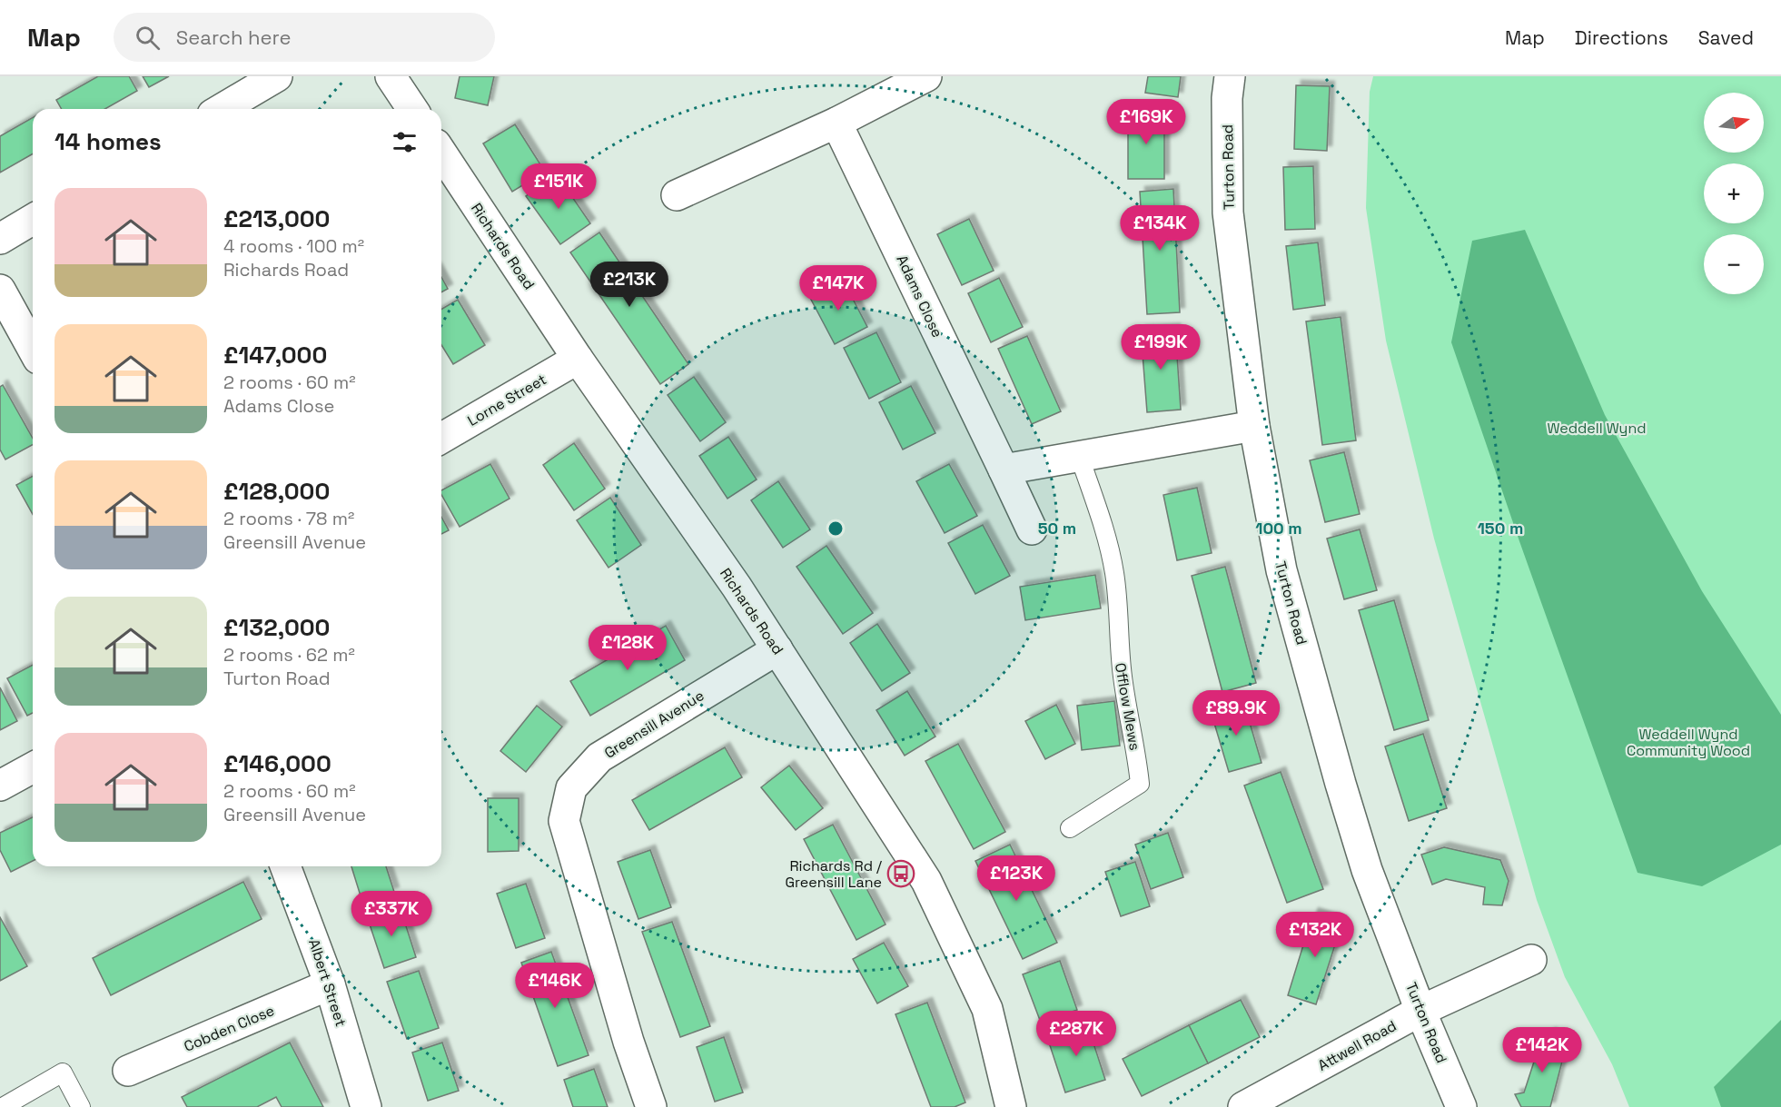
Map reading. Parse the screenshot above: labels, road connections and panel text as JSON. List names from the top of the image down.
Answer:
{
  "streets": {
    "street": [
      "Turton Road",
      "Richards Road",
      "Adams Close",
      "Lorne Street",
      "Greensill Avenue",
      "Albert Street",
      "Cobden Close",
      "Attwell Road"
    ],
    "lane": ["Offlow Mews"]
  },
  "crossings": [
    ["Turton Road", "Attwell Road"],
    ["Richards Road", "Lorne Street"],
    ["Richards Road", "Greensill Avenue"],
    ["Albert Street", "Cobden Close"]
  ],
  "parks": ["Weddell Wynd", "Weddell Wynd Community Wood"],
  "places": {
    "bus stop": ["Richards Rd / Greensill Lane"]
  },
  "north": "right",
  "page": {
    "header": "Map",
    "search": "Search here",
    "nav": ["Map", "Directions", "Saved"],
    "map_buttons": ["+", "−"],
    "price": [
      "£169K",
      "£151K",
      "£134K",
      "£213K",
      "£147K",
      "£199K",
      "£128K",
      "£89.9K",
      "£123K",
      "£337K",
      "£132K",
      "£146K",
      "£287K",
      "£142K"
    ],
    "heading": "14 homes",
    "list": [
      {
        "name": "£213,000",
        "note": "4 rooms · 100 m² · Richards Road"
      },
      {
        "name": "£147,000",
        "note": "2 rooms · 60 m² · Adams Close"
      },
      {
        "name": "£128,000",
        "note": "2 rooms · 78 m² · Greensill Avenue"
      },
      {
        "name": "£132,000",
        "note": "2 rooms · 62 m² · Turton Road"
      },
      {
        "name": "£146,000",
        "note": "2 rooms · 60 m² · Greensill Avenue"
      }
    ]
  },
  "rings": ["50 m", "100 m", "150 m"]
}
